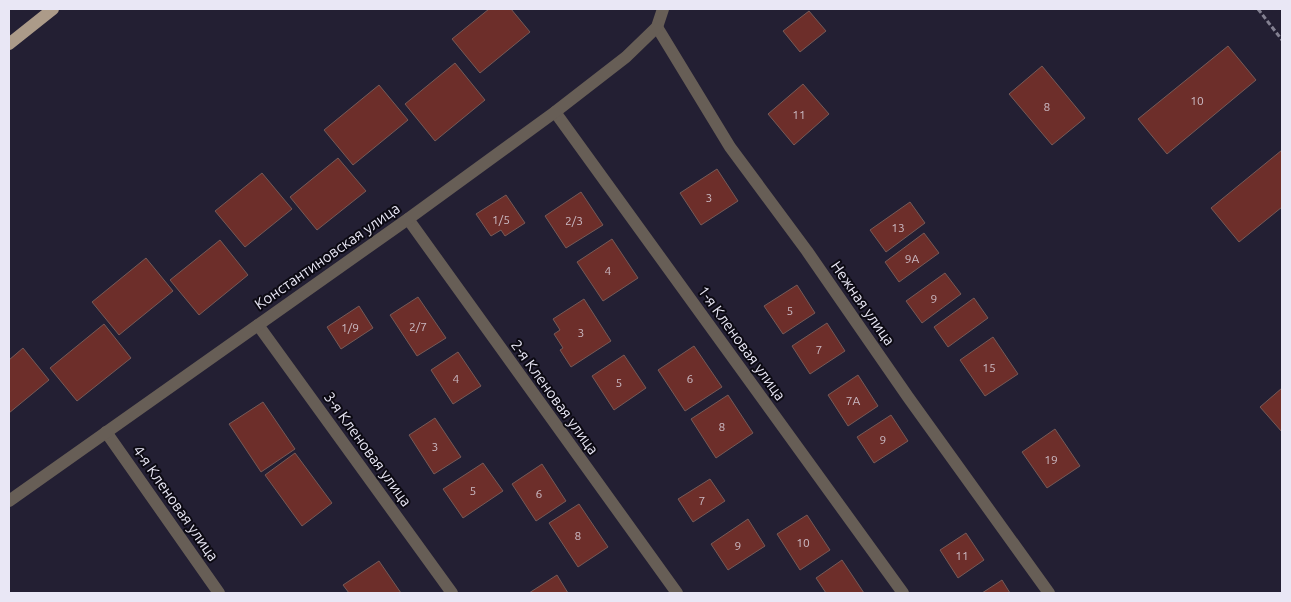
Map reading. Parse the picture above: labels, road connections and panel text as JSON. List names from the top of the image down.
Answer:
{
  "streets": {
    "street": [
      "Константиновская улица",
      "Нежная улица",
      "1-я Кленовая улица",
      "2-я Кленовая улица",
      "3-я Кленовая улица",
      "4-я Кленовая улица"
    ]
  },
  "crossings": [
    ["Константиновская улица", "Нежная улица"],
    ["Константиновская улица", "1-я Кленовая улица"],
    ["Константиновская улица", "2-я Кленовая улица"],
    ["Константиновская улица", "3-я Кленовая улица"],
    ["Константиновская улица", "4-я Кленовая улица"]
  ],
  "house_numbers": [
    "10",
    "8",
    "11",
    "3",
    "1/5",
    "2/3",
    "13",
    "9А",
    "4",
    "9",
    "5",
    "2/7",
    "1/9",
    "3",
    "7",
    "15",
    "4",
    "6",
    "5",
    "7А",
    "8",
    "9",
    "3",
    "19",
    "5",
    "6",
    "7",
    "8",
    "10",
    "9",
    "11"
  ]
}
